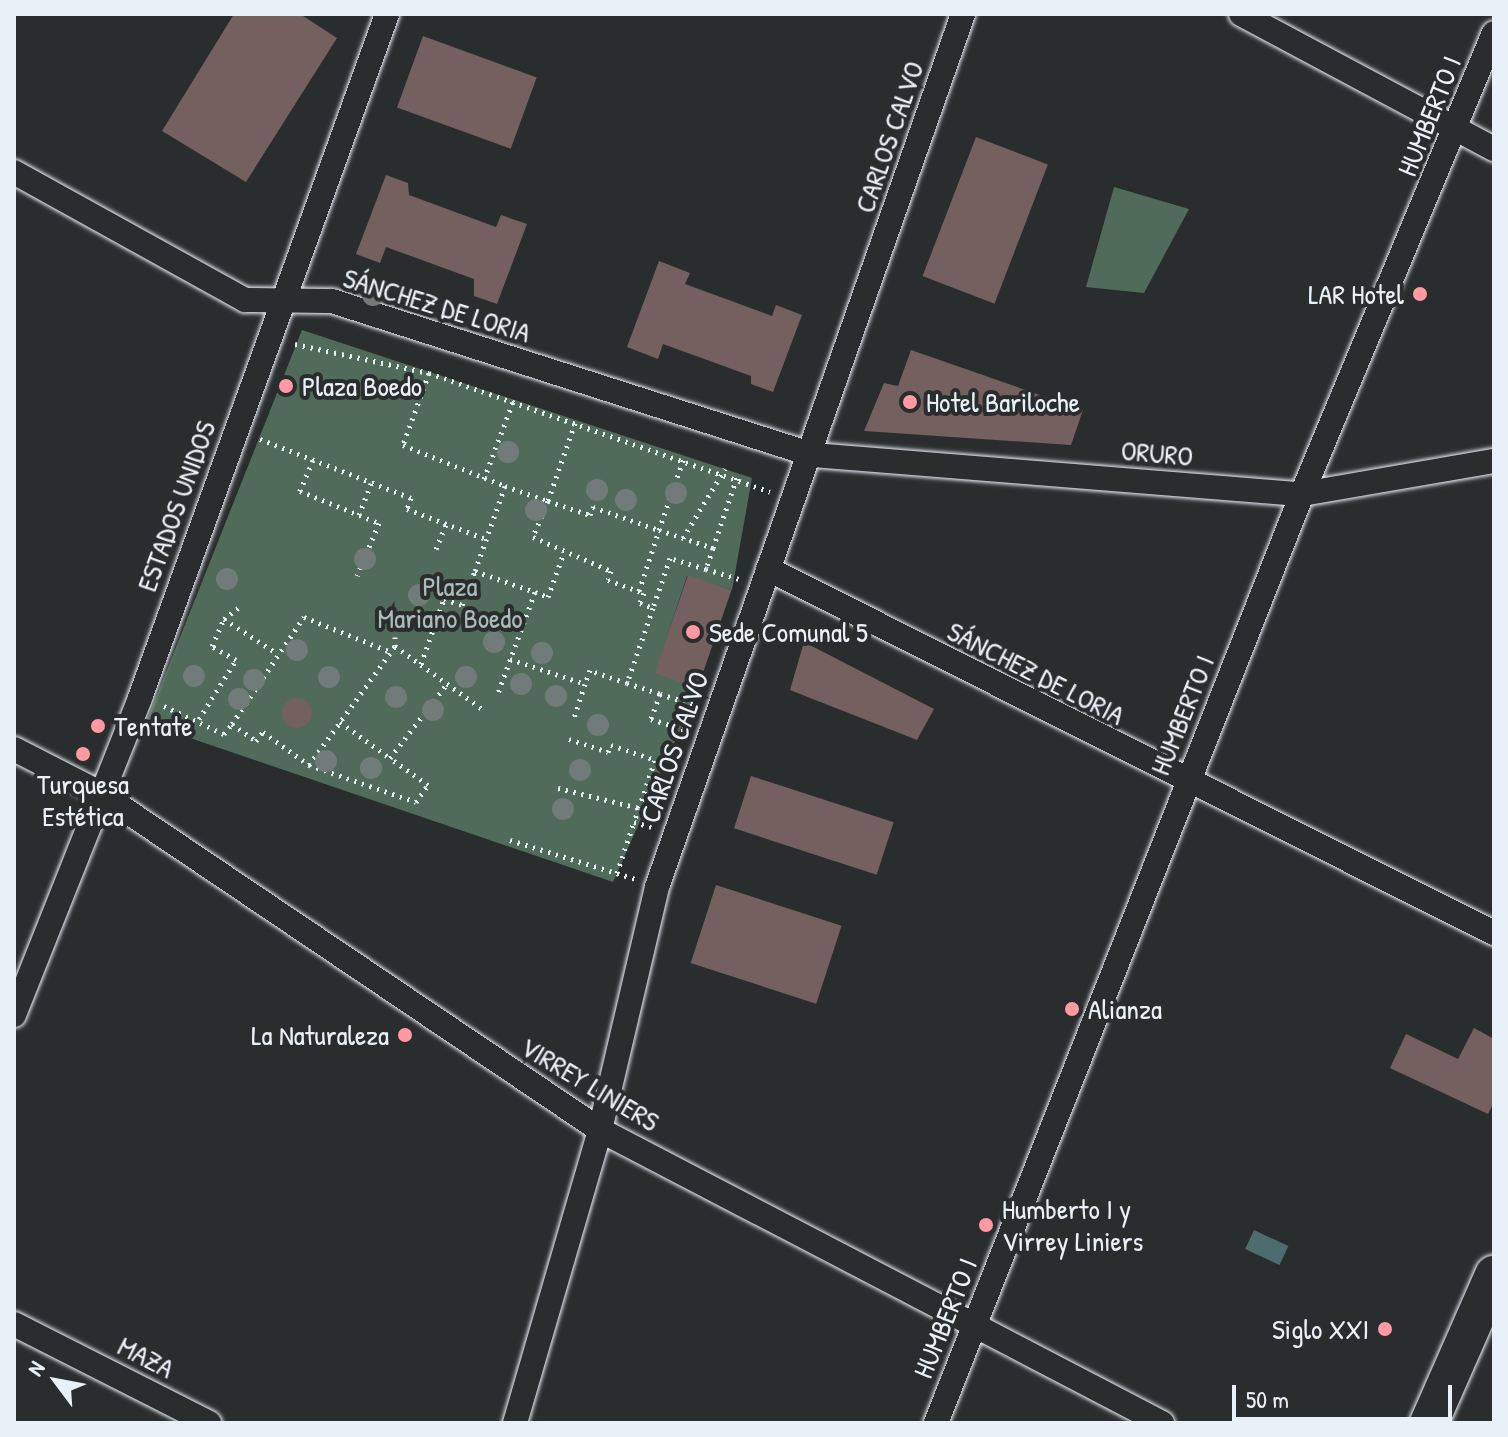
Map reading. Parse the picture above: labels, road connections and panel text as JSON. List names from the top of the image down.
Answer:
{
  "streets": {
    "street": [
      "HUMBERTO I",
      "CARLOS CALVO",
      "SÁNCHEZ DE LORIA",
      "ORURO",
      "ESTADOS UNIDOS",
      "VIRREY LINIERS",
      "MAZA"
    ]
  },
  "crossings": [
    ["HUMBERTO I", "SÁNCHEZ DE LORIA"],
    ["HUMBERTO I", "ORURO"],
    ["HUMBERTO I", "VIRREY LINIERS"],
    ["CARLOS CALVO", "SÁNCHEZ DE LORIA"],
    ["CARLOS CALVO", "ORURO"],
    ["CARLOS CALVO", "VIRREY LINIERS"],
    ["SÁNCHEZ DE LORIA", "ORURO"],
    ["SÁNCHEZ DE LORIA", "ESTADOS UNIDOS"],
    ["ESTADOS UNIDOS", "VIRREY LINIERS"]
  ],
  "parks": ["Plaza Mariano Boedo"],
  "places": [
    "LAR Hotel",
    "Plaza Boedo",
    "Hotel Bariloche",
    "Sede Comunal 5",
    "Tentate",
    "Turquesa Estética",
    "Alianza",
    "La Naturaleza",
    "Humberto I y Virrey Liniers",
    "Siglo XXI"
  ],
  "scale_bar": "50 m",
  "north": "top left"
}
